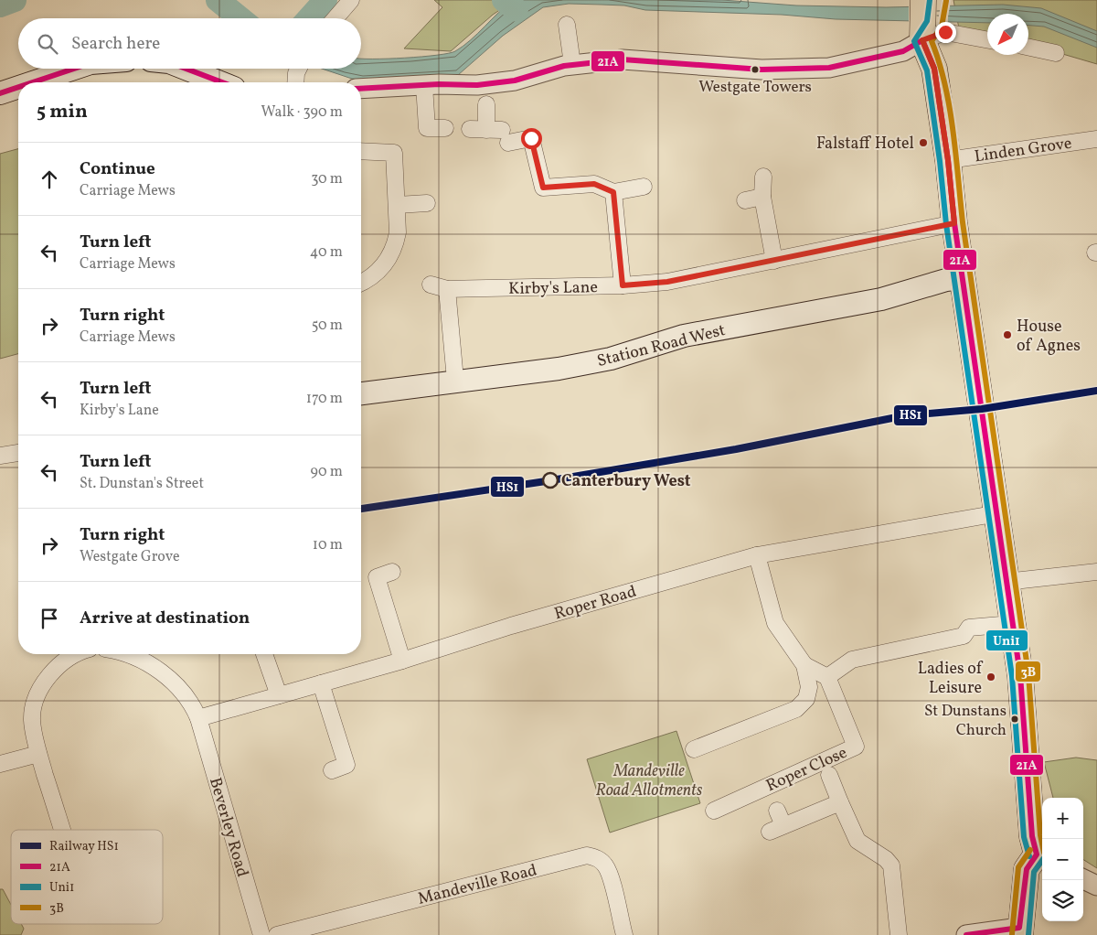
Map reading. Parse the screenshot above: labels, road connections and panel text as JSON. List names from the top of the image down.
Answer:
{
  "streets": {
    "main road": ["Station Road West"],
    "street": [
      "Linden Grove",
      "Kirby's Lane",
      "Roper Road",
      "Roper Close",
      "Beverley Road",
      "Mandeville Road"
    ]
  },
  "crossings": [
    ["Roper Road", "Beverley Road"]
  ],
  "parks": ["Mandeville Road Allotments"],
  "places": [
    "Westgate Towers",
    "Falstaff Hotel",
    "House of Agnes",
    "Canterbury West",
    "Ladies of Leisure",
    "St Dunstans Church"
  ],
  "lines": [
    "transit line Uni1",
    "transit line 3B",
    "transit line 21A",
    "rail line HS1"
  ],
  "legend": [
    "Railway HS1",
    "21A",
    "Uni1",
    "3B"
  ],
  "north": "bottom left",
  "page": {
    "search": "Search here",
    "heading": ["5 min", "Walk · 390 m"],
    "list": [
      ["Continue", "Carriage Mews", "30 m"],
      ["Turn left", "Carriage Mews", "40 m"],
      ["Turn right", "Carriage Mews", "50 m"],
      ["Turn left", "Kirby's Lane", "170 m"],
      ["Turn left", "St. Dunstan's Street", "90 m"],
      ["Turn right", "Westgate Grove", "10 m"],
      "Arrive at destination"
    ],
    "map_buttons": ["+", "−"]
  }
}
